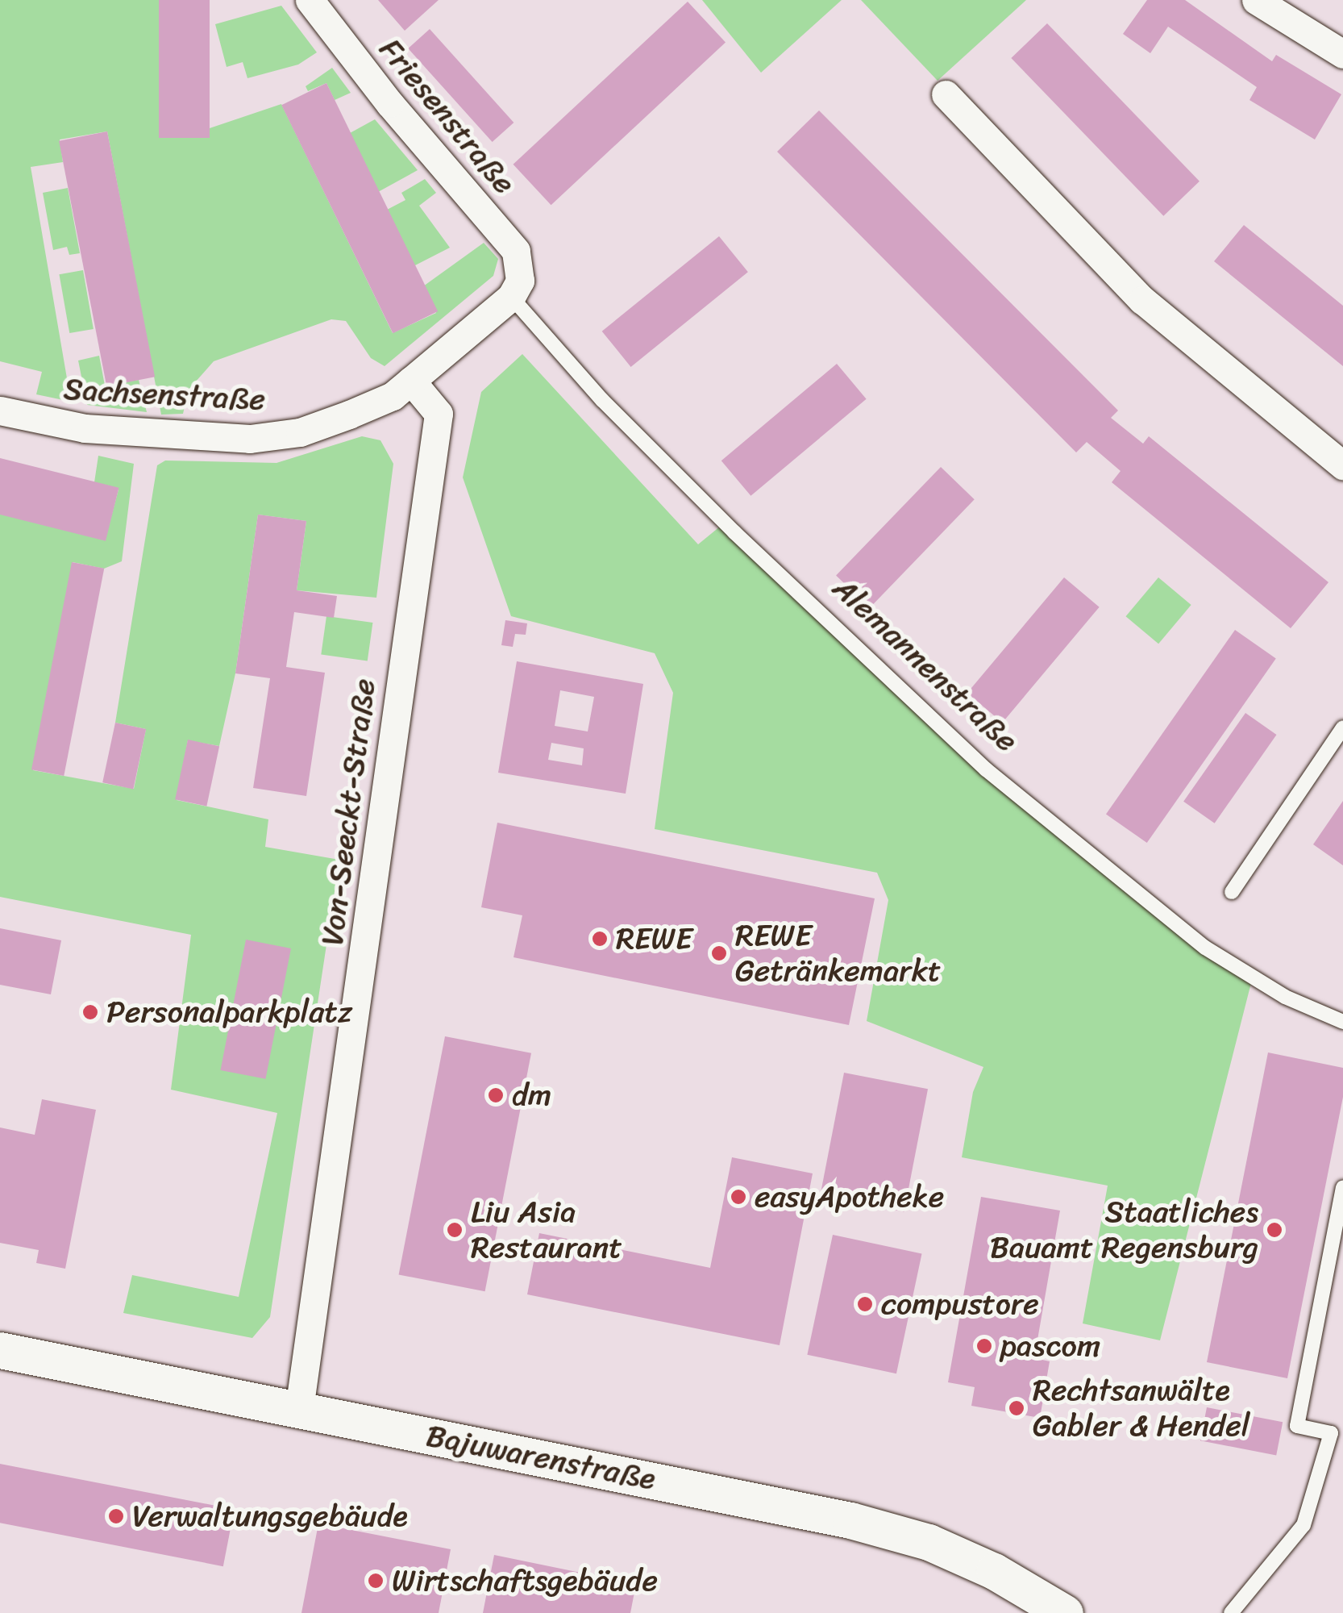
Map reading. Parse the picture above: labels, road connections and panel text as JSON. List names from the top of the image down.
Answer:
{
  "streets": {
    "street": [
      "Friesenstraße",
      "Sachsenstraße",
      "Von-Seeckt-Straße",
      "Bajuwarenstraße"
    ],
    "lane": ["Alemannenstraße"]
  },
  "crossings": [
    ["Friesenstraße", "Alemannenstraße"],
    ["Sachsenstraße", "Von-Seeckt-Straße"],
    ["Von-Seeckt-Straße", "Bajuwarenstraße"]
  ],
  "places": [
    "REWE",
    "REWE Getränkemarkt",
    "Personalparkplatz",
    "dm",
    "easyApotheke",
    "Liu Asia Restaurant",
    "Staatliches Bauamt Regensburg",
    "compustore",
    "pascom",
    "Rechtsanwälte Gabler & Hendel",
    "Verwaltungsgebäude",
    "Wirtschaftsgebäude"
  ]
}
